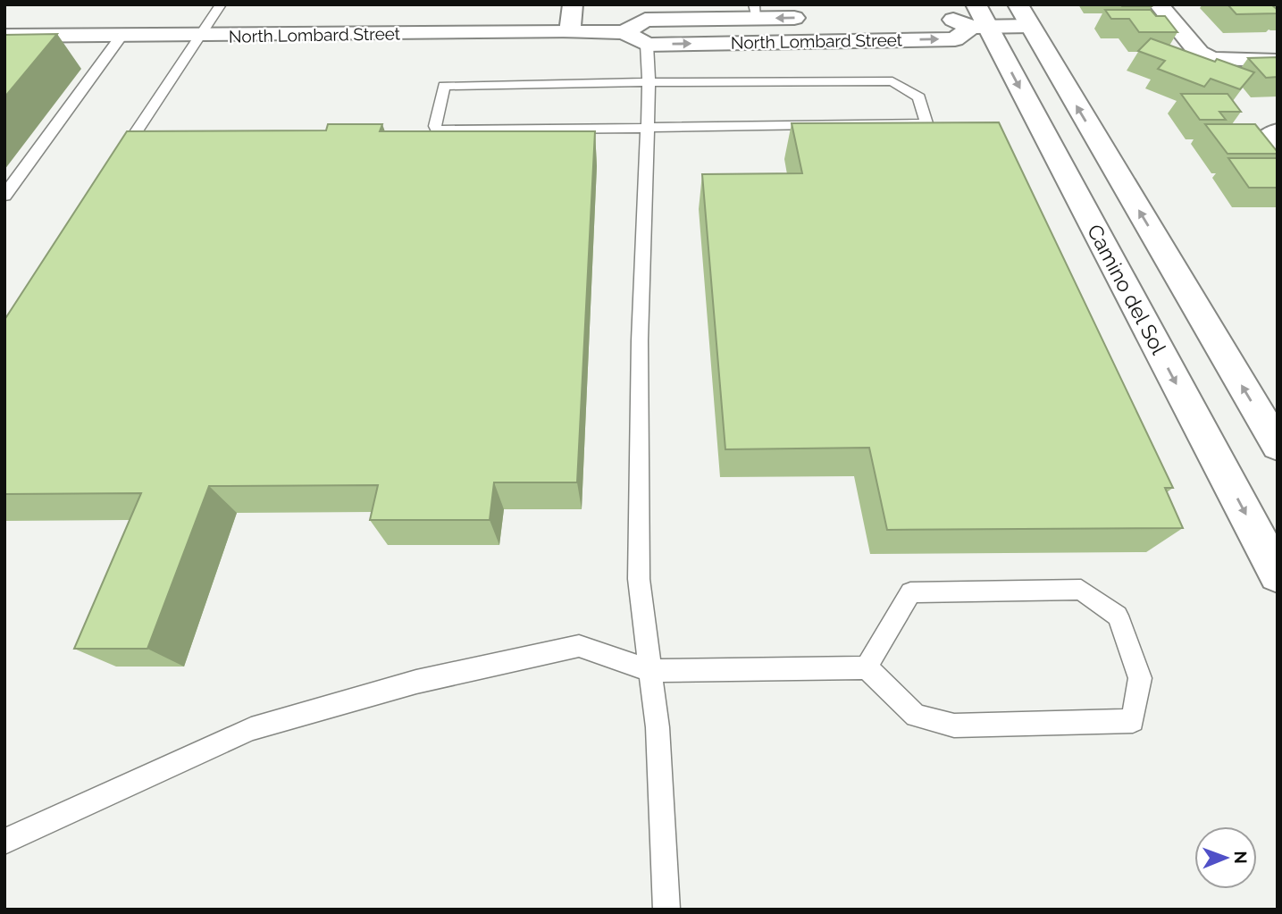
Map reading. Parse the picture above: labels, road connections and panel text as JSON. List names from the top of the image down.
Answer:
{
  "streets": {
    "street": ["North Lombard Street", "Camino del Sol"]
  },
  "crossings": [
    ["North Lombard Street", "Camino del Sol"]
  ],
  "north": "right"
}
